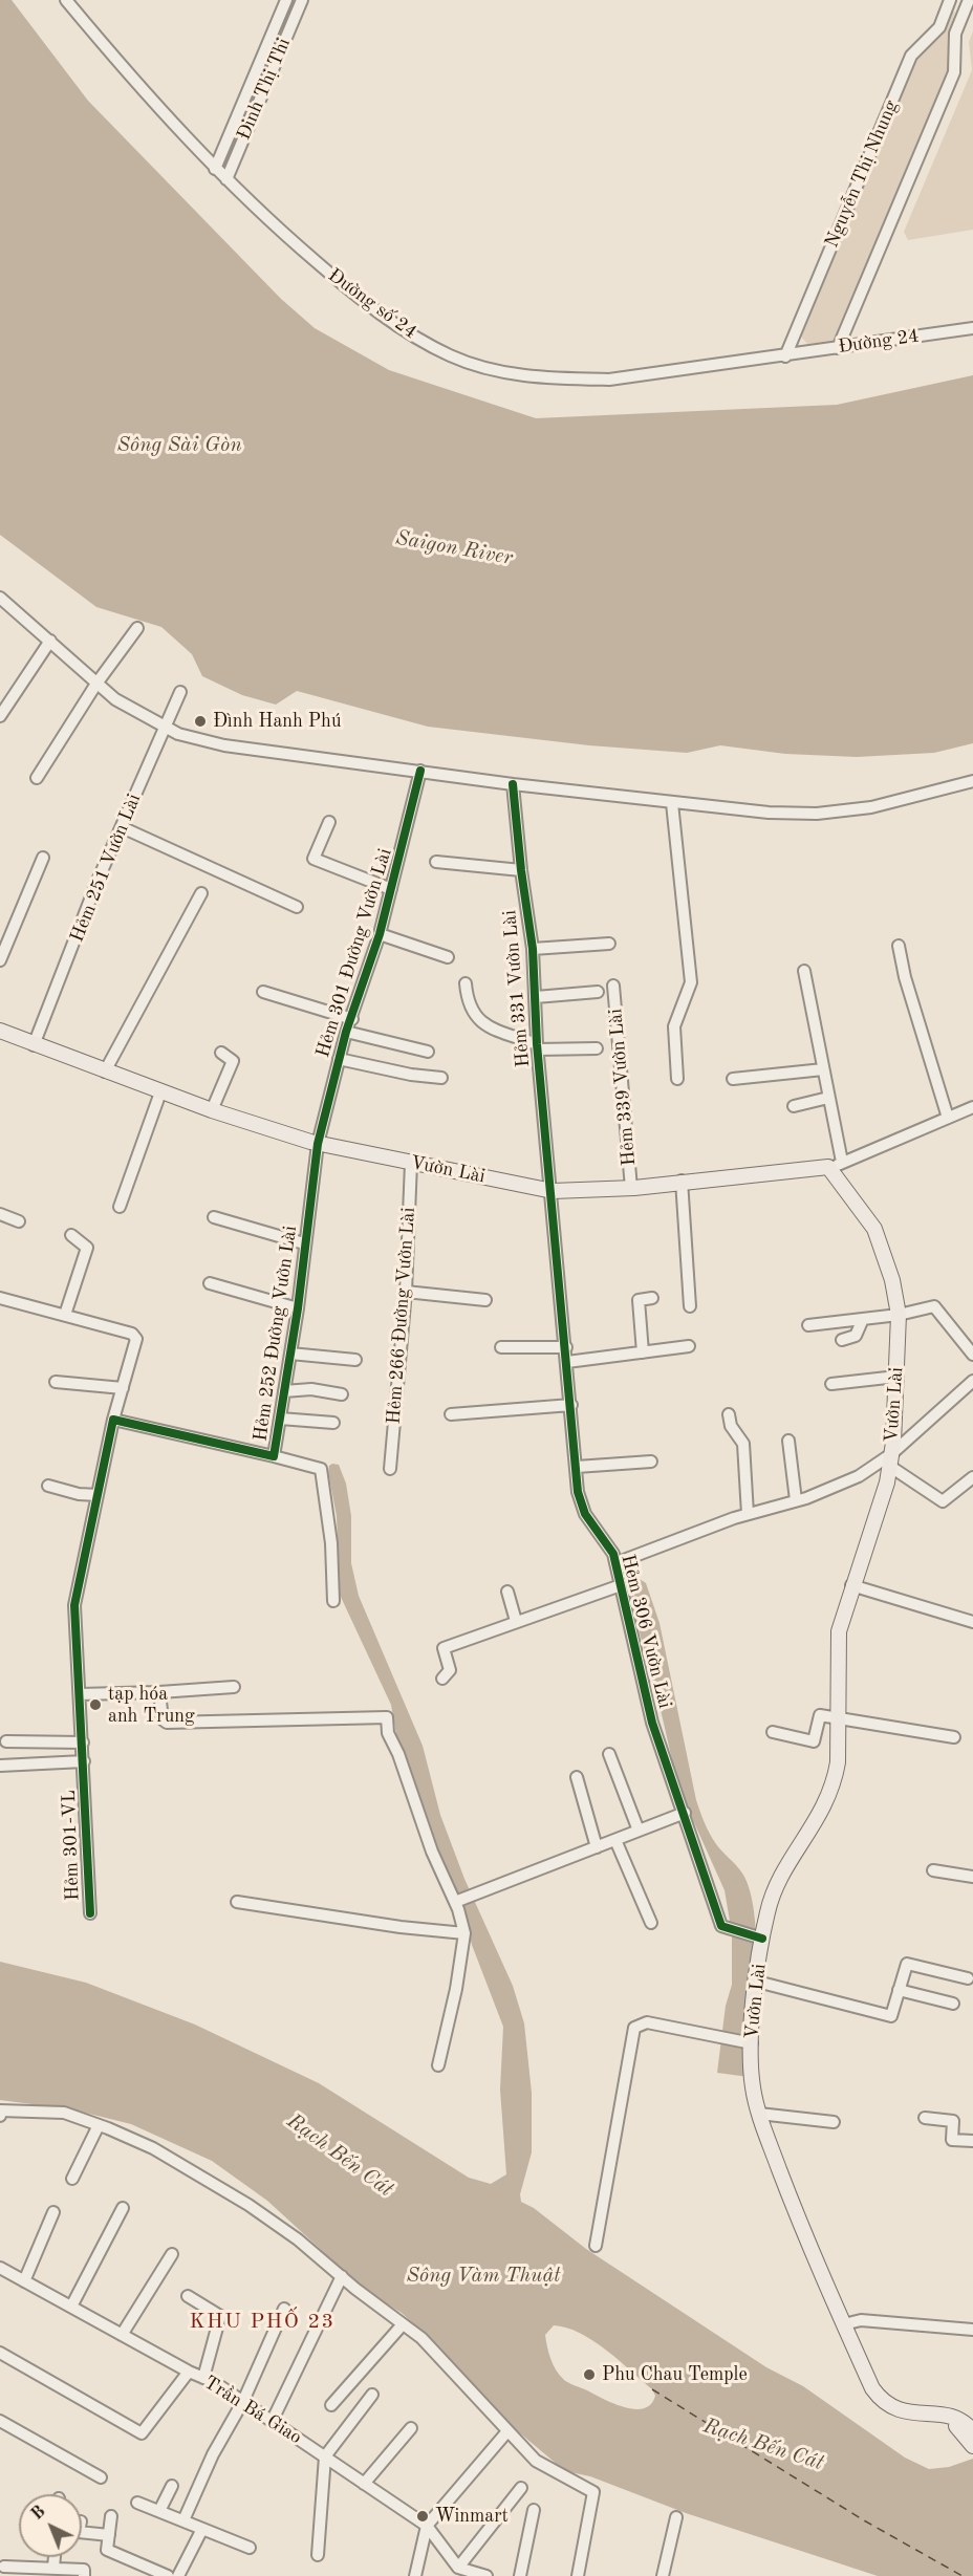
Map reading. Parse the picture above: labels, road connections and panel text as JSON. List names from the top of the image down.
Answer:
{
  "streets": {
    "main road": ["Vườn Lài"],
    "street": [
      "Đinh Thị Thi",
      "Nguyễn Thị Nhung",
      "Đường số 24",
      "Đường 24",
      "Hẻm 251 Vườn Lài",
      "Hẻm 301 Đường Vườn Lài",
      "Hẻm 331 Vườn Lài",
      "Hẻm 339 Vườn Lài",
      "Hẻm 266 Đường Vườn Lài",
      "Hẻm 252 Đường Vườn Lài",
      "Hẻm 306 Vườn Lài",
      "Hẻm 301-VL",
      "Trần Bá Giao"
    ]
  },
  "crossings": [
    ["Đinh Thị Thi", "Đường số 24"],
    ["Nguyễn Thị Nhung", "Đường số 24"],
    ["Nguyễn Thị Nhung", "Đường 24"],
    ["Đường số 24", "Đường 24"],
    ["Hẻm 251 Vườn Lài", "Vườn Lài"],
    ["Hẻm 301 Đường Vườn Lài", "Vườn Lài"],
    ["Hẻm 301 Đường Vườn Lài", "Hẻm 252 Đường Vườn Lài"],
    ["Hẻm 331 Vườn Lài", "Vườn Lài"],
    ["Hẻm 331 Vườn Lài", "Hẻm 306 Vườn Lài"],
    ["Hẻm 339 Vườn Lài", "Vườn Lài"],
    ["Vườn Lài", "Hẻm 266 Đường Vườn Lài"],
    ["Vườn Lài", "Hẻm 252 Đường Vườn Lài"],
    ["Vườn Lài", "Hẻm 306 Vườn Lài"]
  ],
  "districts": ["KHU PHỐ 23"],
  "water": [
    "Sông Sài Gòn",
    "Saigon River",
    "Rạch Bến Cát",
    "Sông Vàm Thuật"
  ],
  "places": [
    "Đình Hanh Phú",
    "tạp hóa anh Trung",
    "Phu Chau Temple",
    "Winmart"
  ],
  "north": "top left"
}
